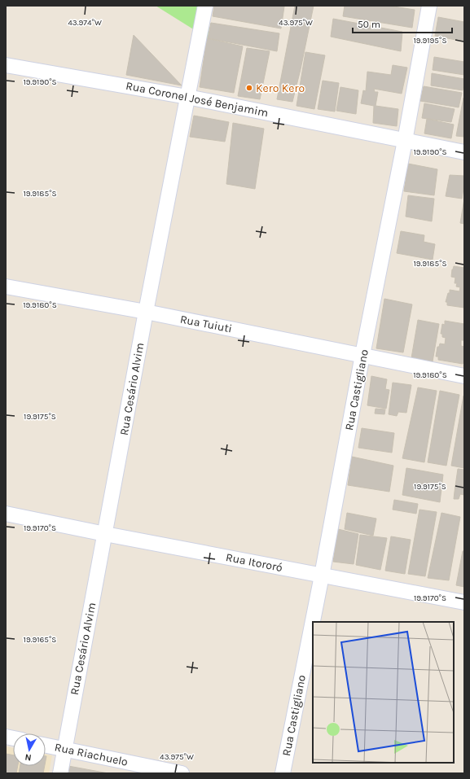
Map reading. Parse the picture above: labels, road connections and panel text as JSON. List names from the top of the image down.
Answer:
{
  "streets": {
    "street": [
      "Rua Coronel José Benjamim",
      "Rua Tuiuti",
      "Rua Cesário Alvim",
      "Rua Castigliano",
      "Rua Itororó",
      "Rua Riachuelo"
    ]
  },
  "crossings": [
    ["Rua Coronel José Benjamim", "Rua Cesário Alvim"],
    ["Rua Coronel José Benjamim", "Rua Castigliano"],
    ["Rua Tuiuti", "Rua Cesário Alvim"],
    ["Rua Tuiuti", "Rua Castigliano"],
    ["Rua Cesário Alvim", "Rua Itororó"],
    ["Rua Cesário Alvim", "Rua Riachuelo"],
    ["Rua Castigliano", "Rua Itororó"]
  ],
  "places": ["Kero Kero"],
  "scale_bar": "50 m",
  "north": "bottom",
  "coordinates": [
    "43.975°W",
    "43.974°W",
    "19.9195°S",
    "19.9190°S",
    "19.9185°S",
    "19.9180°S",
    "19.9175°S",
    "19.9170°S",
    "19.9165°S"
  ]
}
